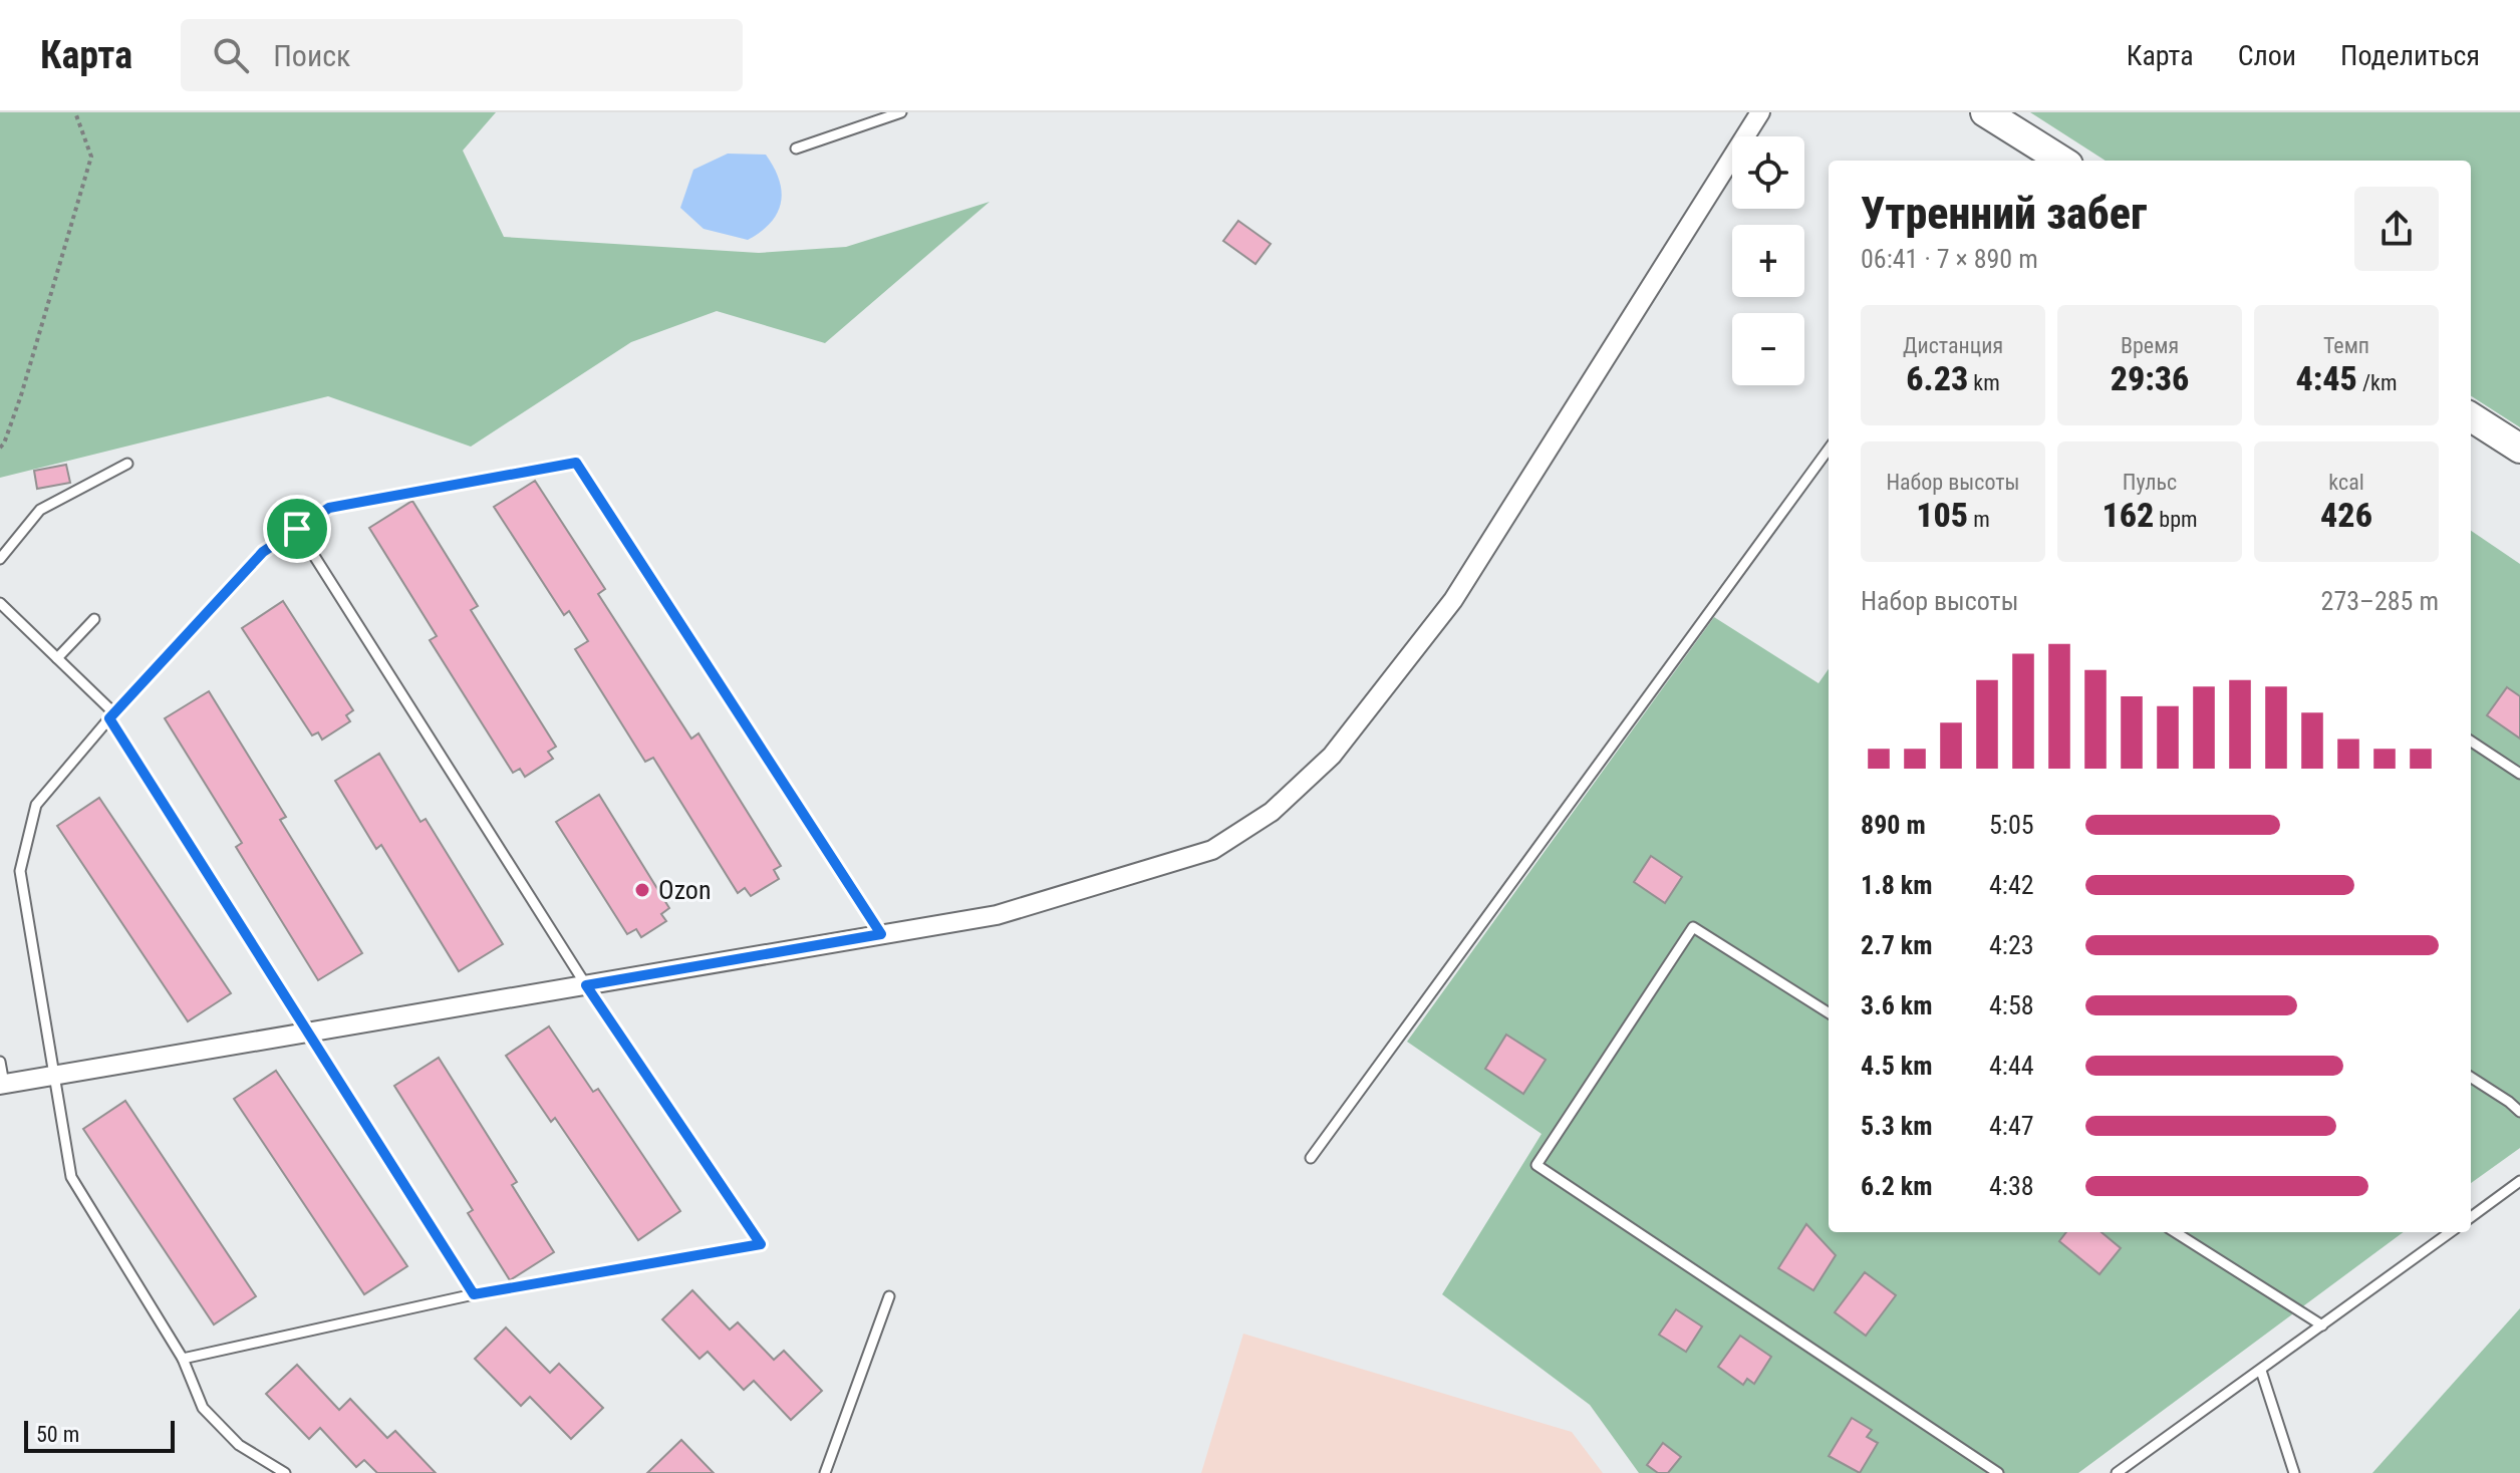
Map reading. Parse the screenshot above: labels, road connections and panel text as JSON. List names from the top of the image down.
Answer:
{
  "places": ["Ozon"],
  "scale_bar": "50 m",
  "page": {
    "header": "Карта",
    "search": "Поиск",
    "nav": ["Карта", "Слои", "Поделиться"],
    "map_buttons": ["+", "−"],
    "heading": ["Утренний забег", "06:41 · 7 × 890 m"],
    "stats": [
      ["Дистанция", "6.23 km"],
      ["Время", "29:36"],
      ["Темп", "4:45 /km"],
      ["Набор высоты", "105 m"],
      ["Пульс", "162 bpm"],
      ["kcal", "426"]
    ],
    "chart": ["Набор высоты", "273–285 m"],
    "list": [
      {
        "name": "890 m",
        "note": "5:05"
      },
      {
        "name": "1.8 km",
        "note": "4:42"
      },
      {
        "name": "2.7 km",
        "note": "4:23"
      },
      {
        "name": "3.6 km",
        "note": "4:58"
      },
      {
        "name": "4.5 km",
        "note": "4:44"
      },
      {
        "name": "5.3 km",
        "note": "4:47"
      },
      {
        "name": "6.2 km",
        "note": "4:38"
      }
    ],
    "scale": "50 m"
  }
}
